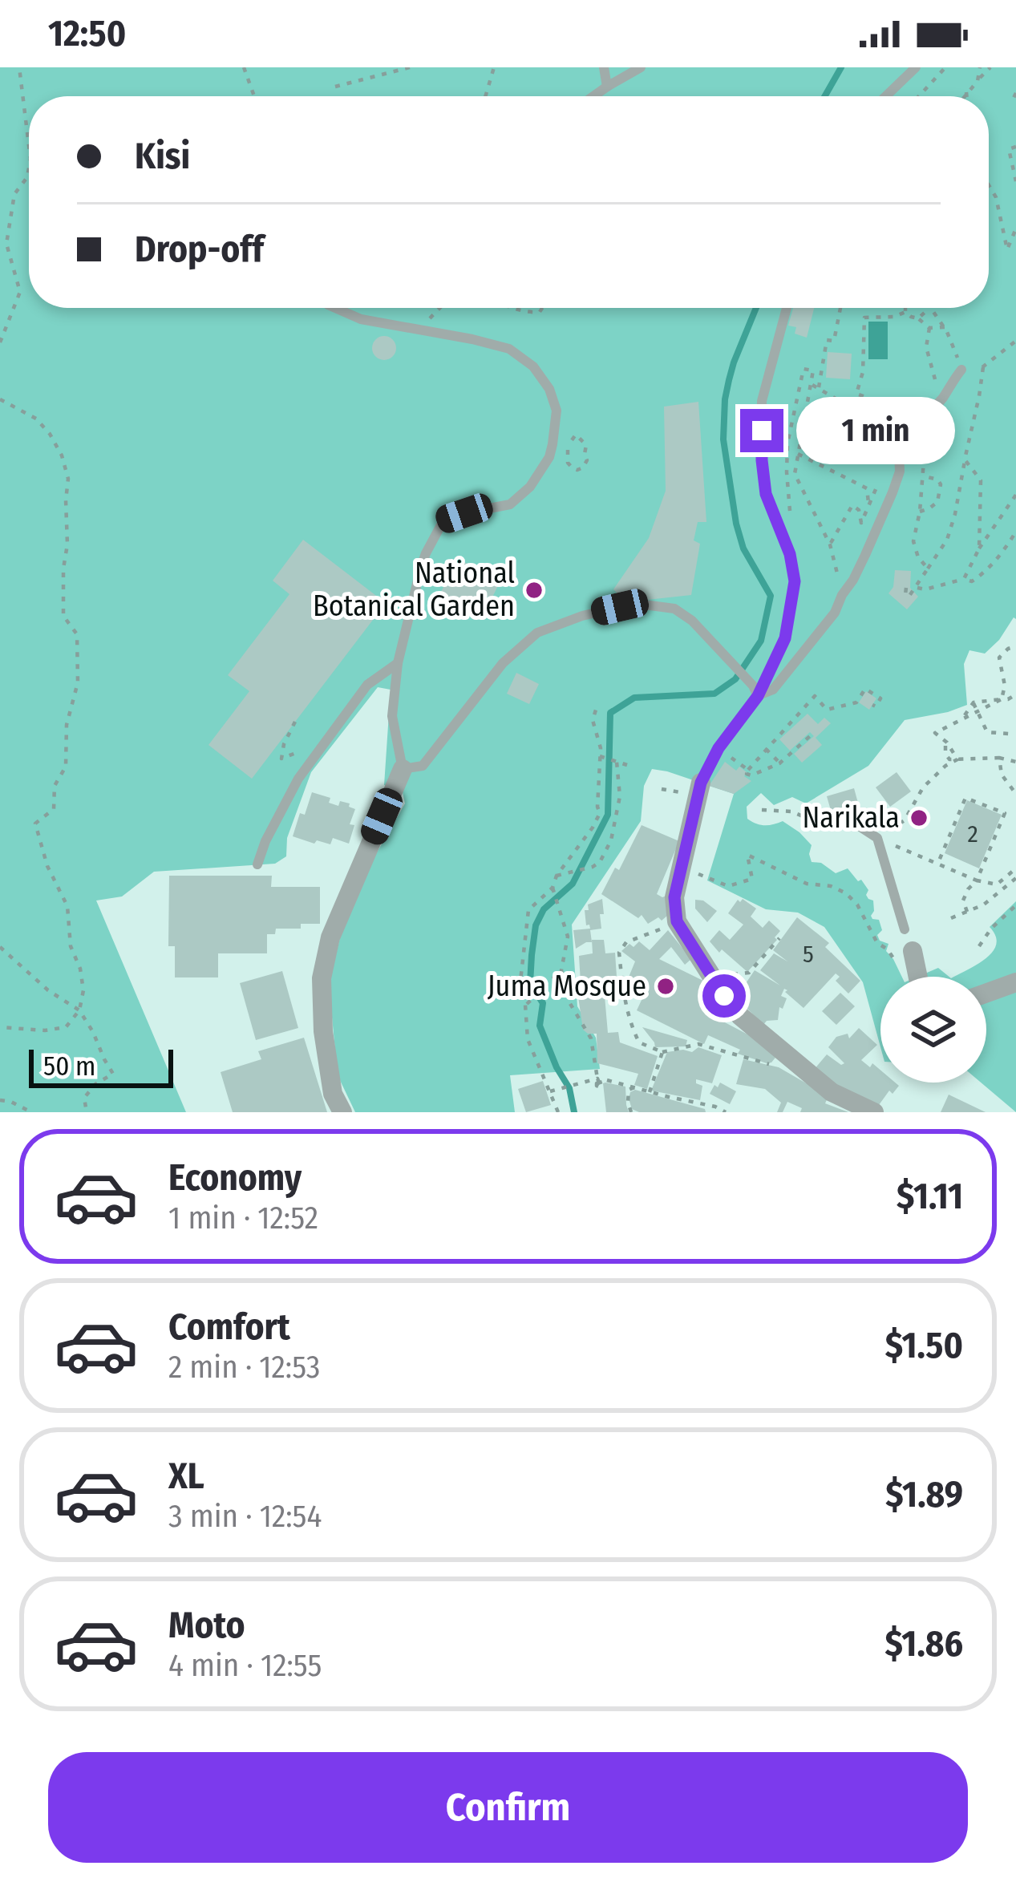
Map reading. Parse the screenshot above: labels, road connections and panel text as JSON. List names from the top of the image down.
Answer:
{
  "places": ["National Botanical Garden", "Narikala", "Juma Mosque"],
  "house_numbers": ["2", "5"],
  "scale_bar": "50 m",
  "page": {
    "status": "12:50",
    "banner": ["Kisi", "Drop-off"],
    "bubble": "1 min",
    "scale": "50 m",
    "list": [
      {
        "name": "Economy",
        "note": "1 min · 12:52",
        "value": "$1.11"
      },
      {
        "name": "Comfort",
        "note": "2 min · 12:53",
        "value": "$1.50"
      },
      {
        "name": "XL",
        "note": "3 min · 12:54",
        "value": "$1.89"
      },
      {
        "name": "Moto",
        "note": "4 min · 12:55",
        "value": "$1.86"
      }
    ],
    "buttons": "Confirm"
  }
}
